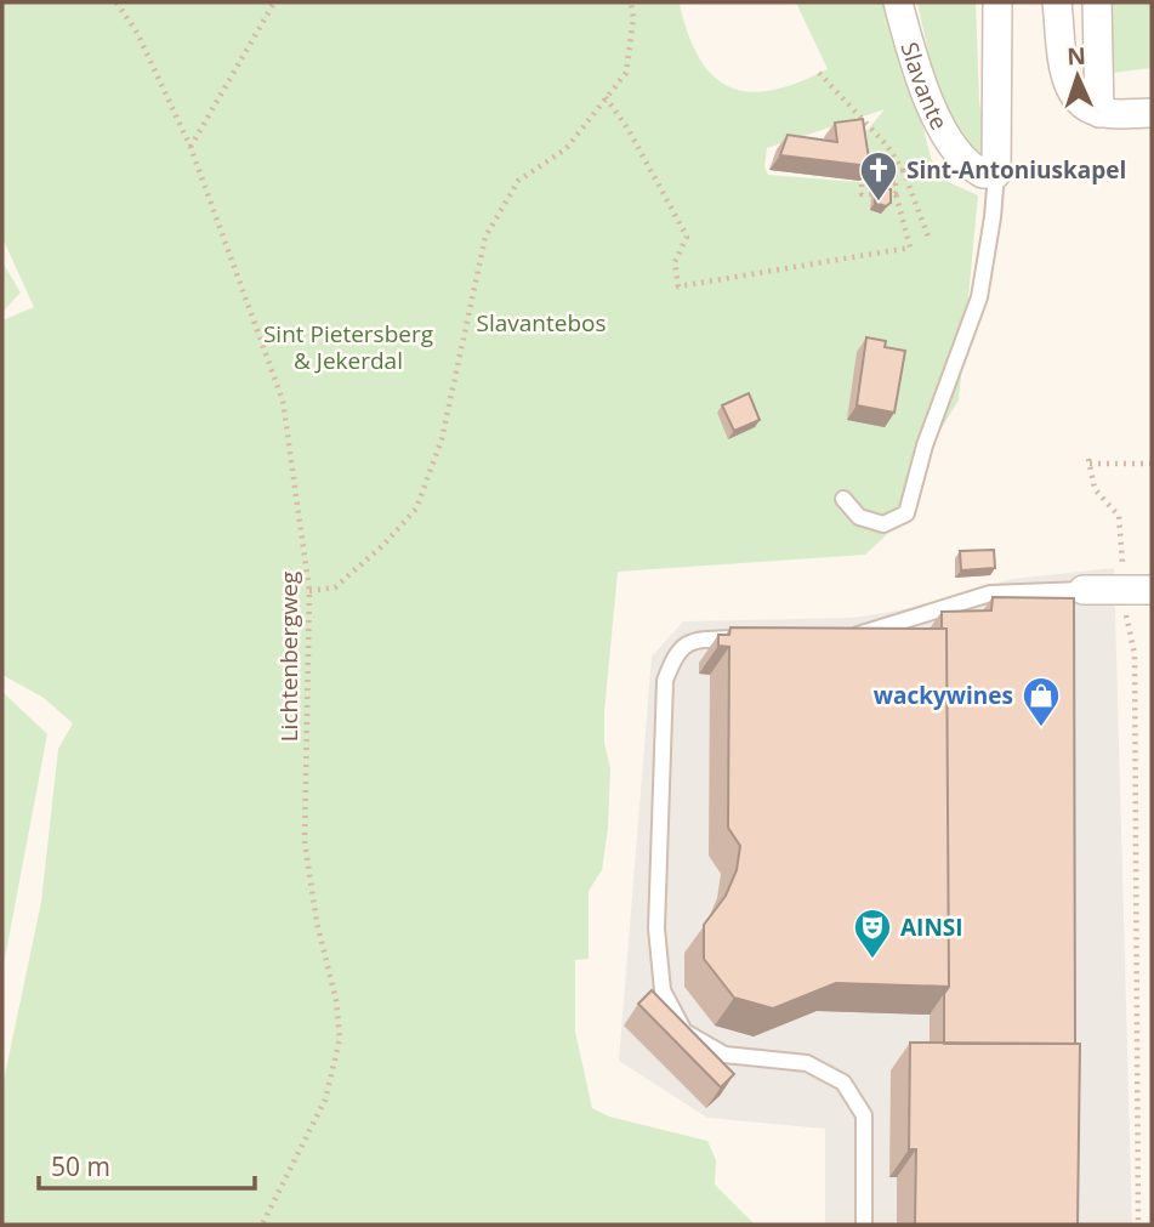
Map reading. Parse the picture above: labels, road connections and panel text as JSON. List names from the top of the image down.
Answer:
{
  "streets": {
    "street": ["Slavante"],
    "path": ["Lichtenbergweg"]
  },
  "parks": ["Slavantebos", "Sint Pietersberg & Jekerdal"],
  "places": {
    "church": ["Sint-Antoniuskapel"],
    "shop": ["wackywines"],
    "theatre": ["AINSI"]
  },
  "scale_bar": "50 m",
  "north": "top"
}
